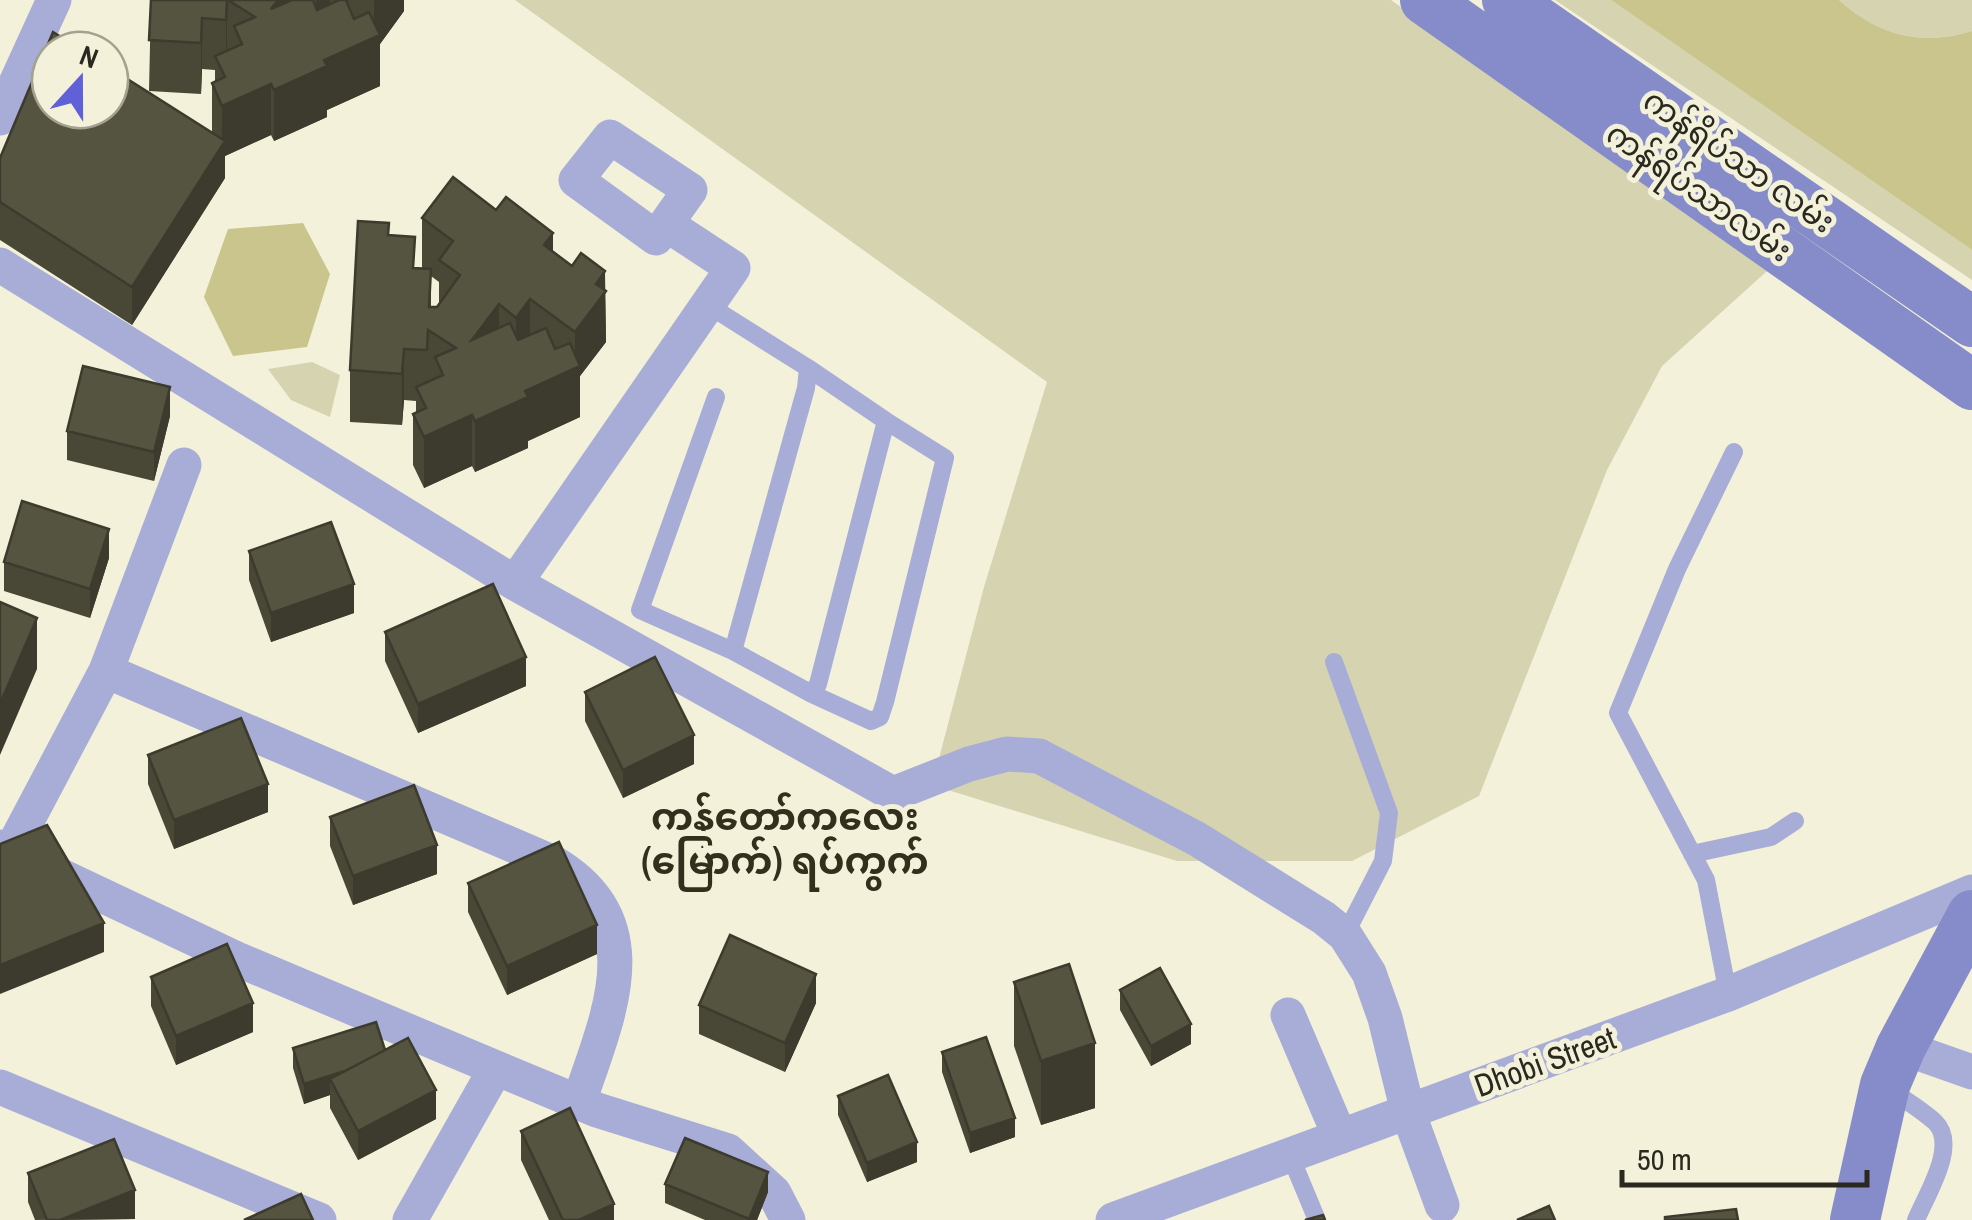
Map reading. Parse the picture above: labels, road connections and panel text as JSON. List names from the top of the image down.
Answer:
{
  "streets": {
    "main road": ["ကန်ရိပ်သာ လမ်း", "ကန်ရိပ်သာလမ်း"],
    "street": ["Dhobi Street"]
  },
  "districts": ["ကန်တော်ကလေး (မြောက်) ရပ်ကွက်"],
  "scale_bar": "50 m",
  "north": "top"
}
